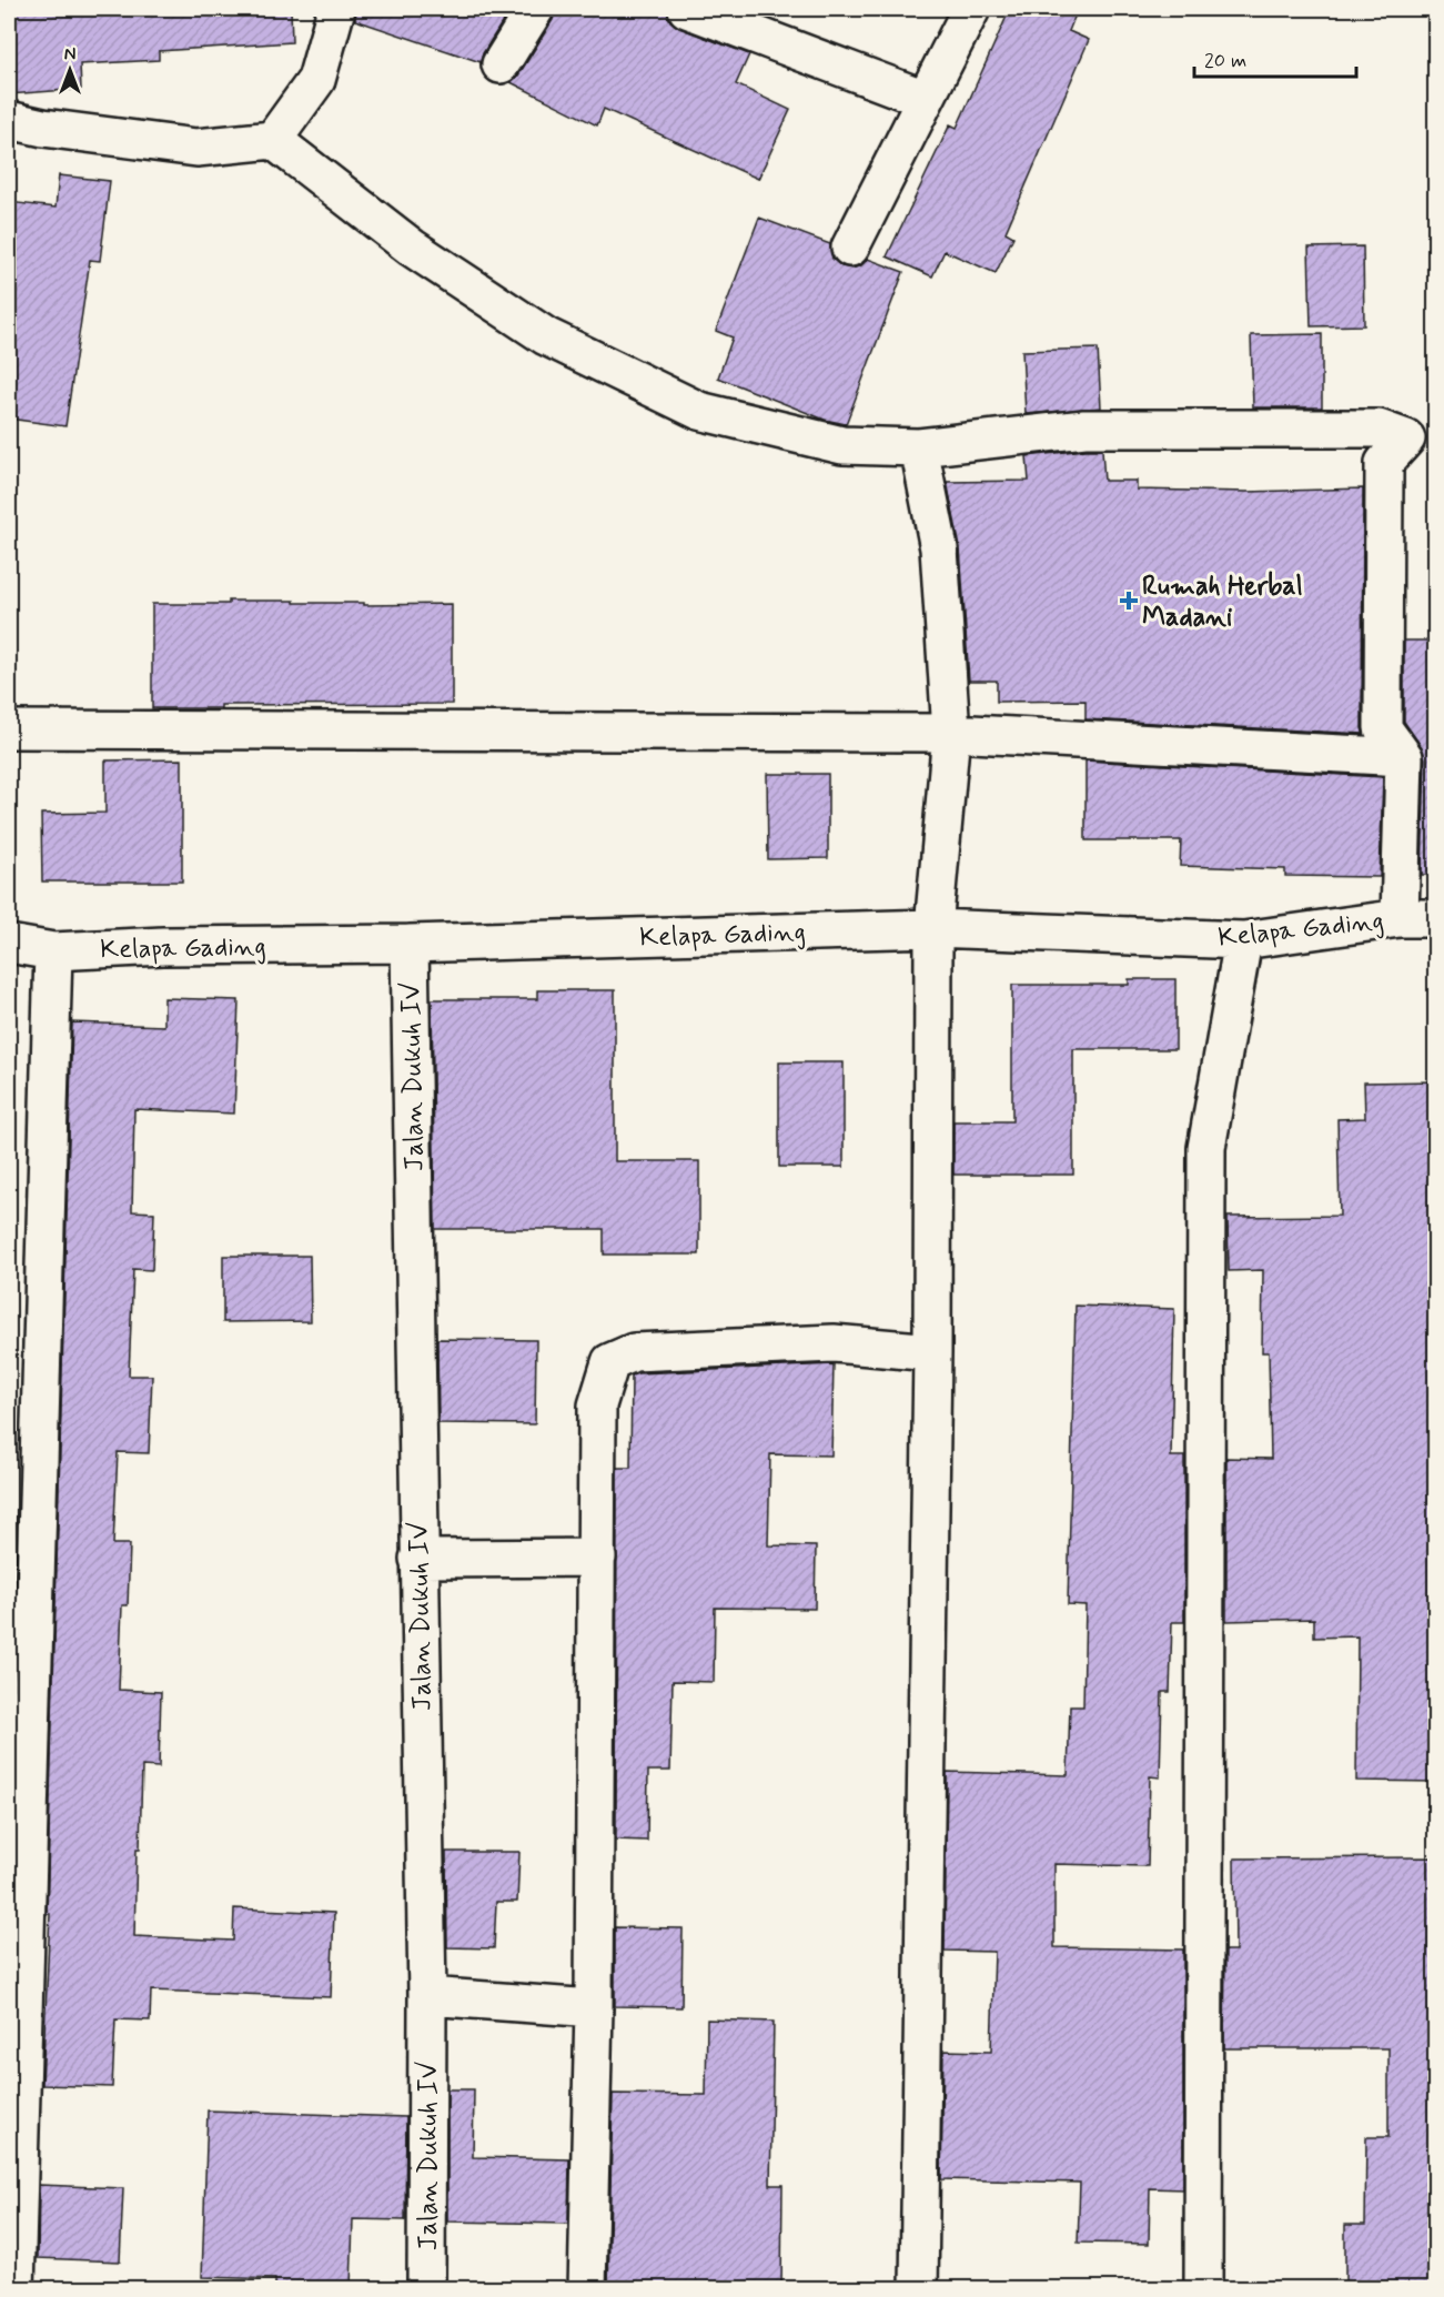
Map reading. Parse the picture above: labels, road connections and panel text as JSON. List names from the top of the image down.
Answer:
{
  "streets": {
    "street": ["Kelapa Gading", "Jalan Dukuh IV"]
  },
  "crossings": [
    ["Kelapa Gading", "Jalan Dukuh IV"]
  ],
  "places": {
    "health": ["Rumah Herbal Madani"]
  },
  "scale_bar": "20 m",
  "north": "top"
}
